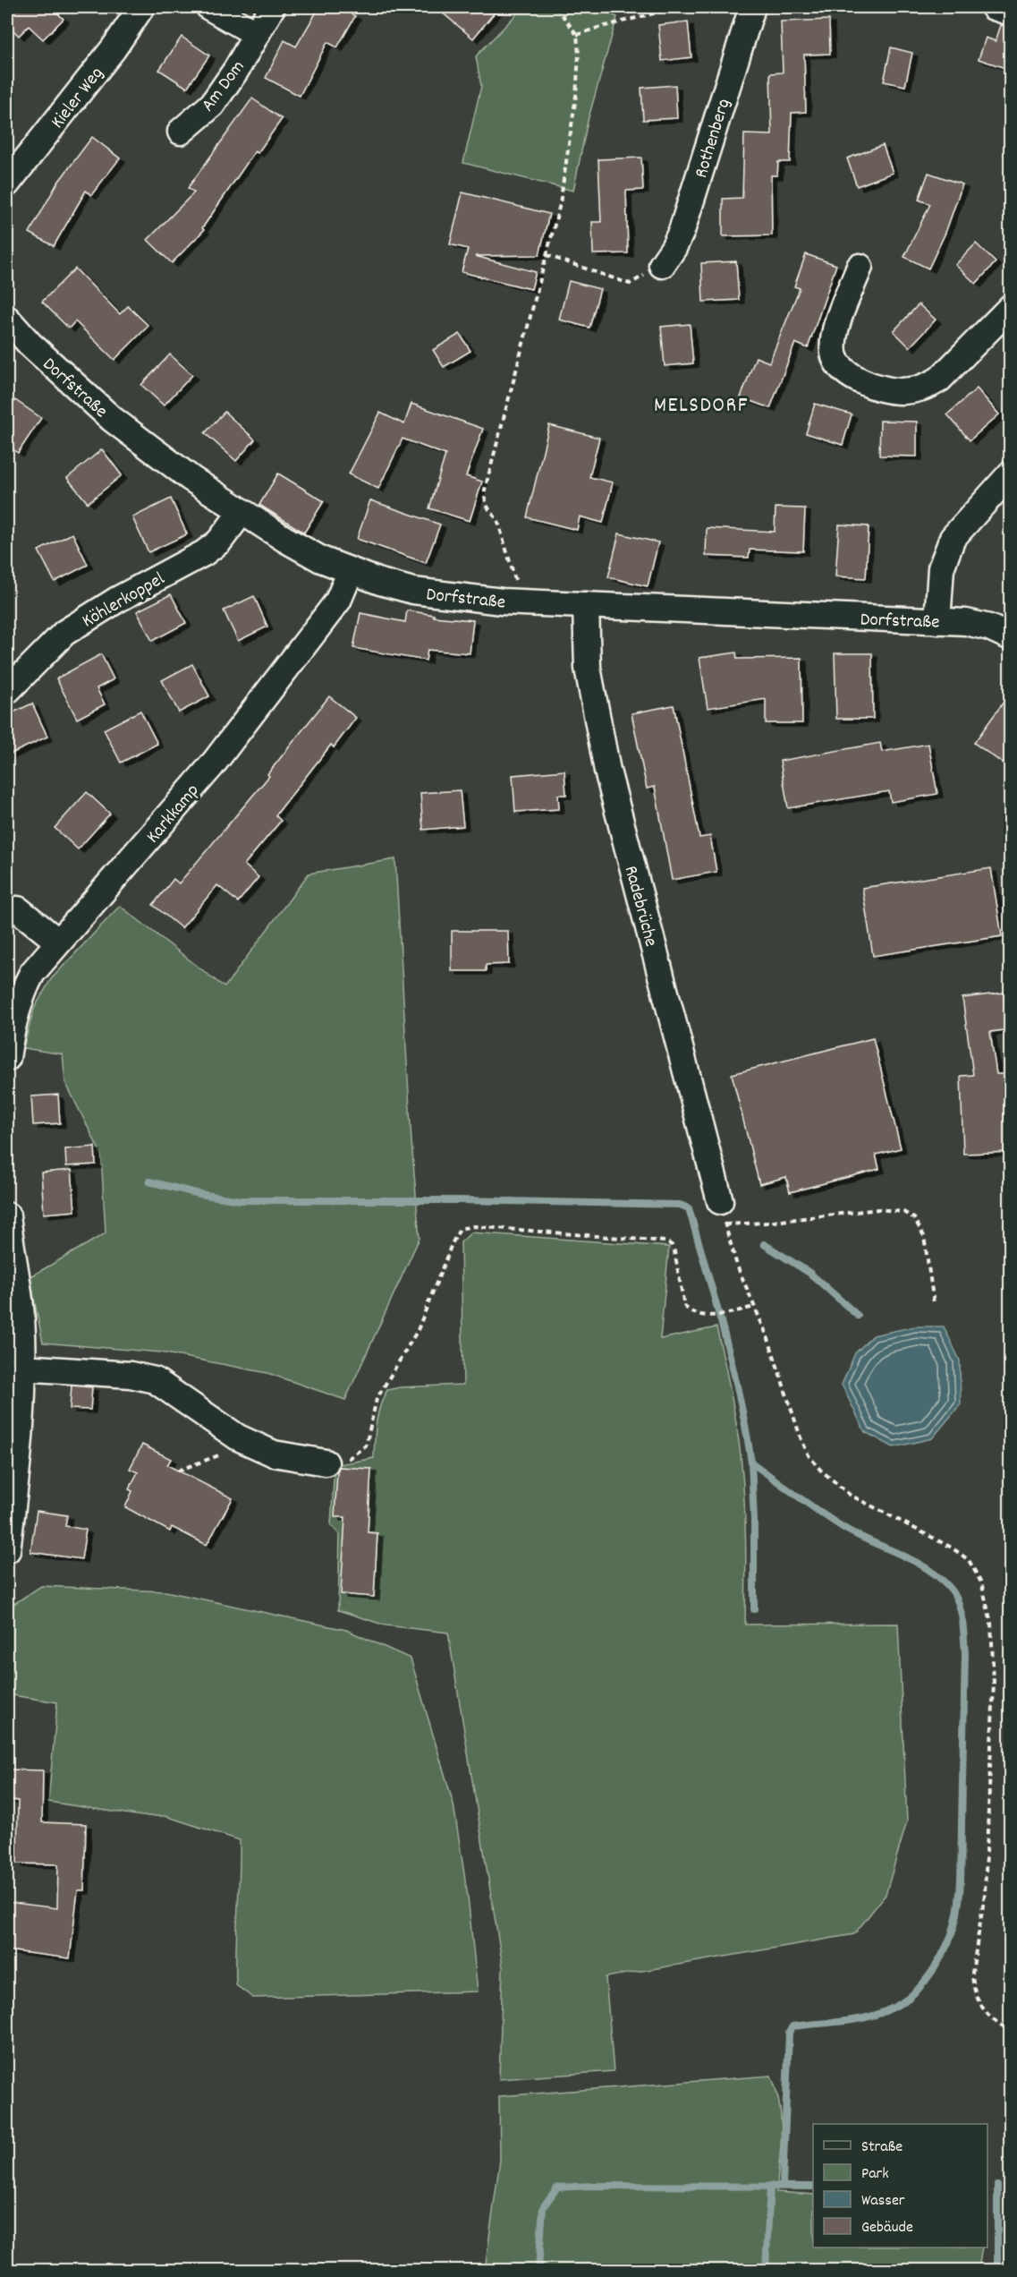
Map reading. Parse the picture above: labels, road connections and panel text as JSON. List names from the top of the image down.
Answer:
{
  "streets": {
    "street": [
      "Am Dom",
      "Kieler Weg",
      "Rothenberg",
      "Dorfstraße",
      "Köhlerkoppel",
      "Karkkamp",
      "Radebrüche"
    ]
  },
  "crossings": [
    ["Dorfstraße", "Köhlerkoppel"],
    ["Dorfstraße", "Karkkamp"],
    ["Dorfstraße", "Radebrüche"]
  ],
  "districts": ["MELSDORF"],
  "legend": [
    "Straße",
    "Park",
    "Wasser",
    "Gebäude"
  ]
}
